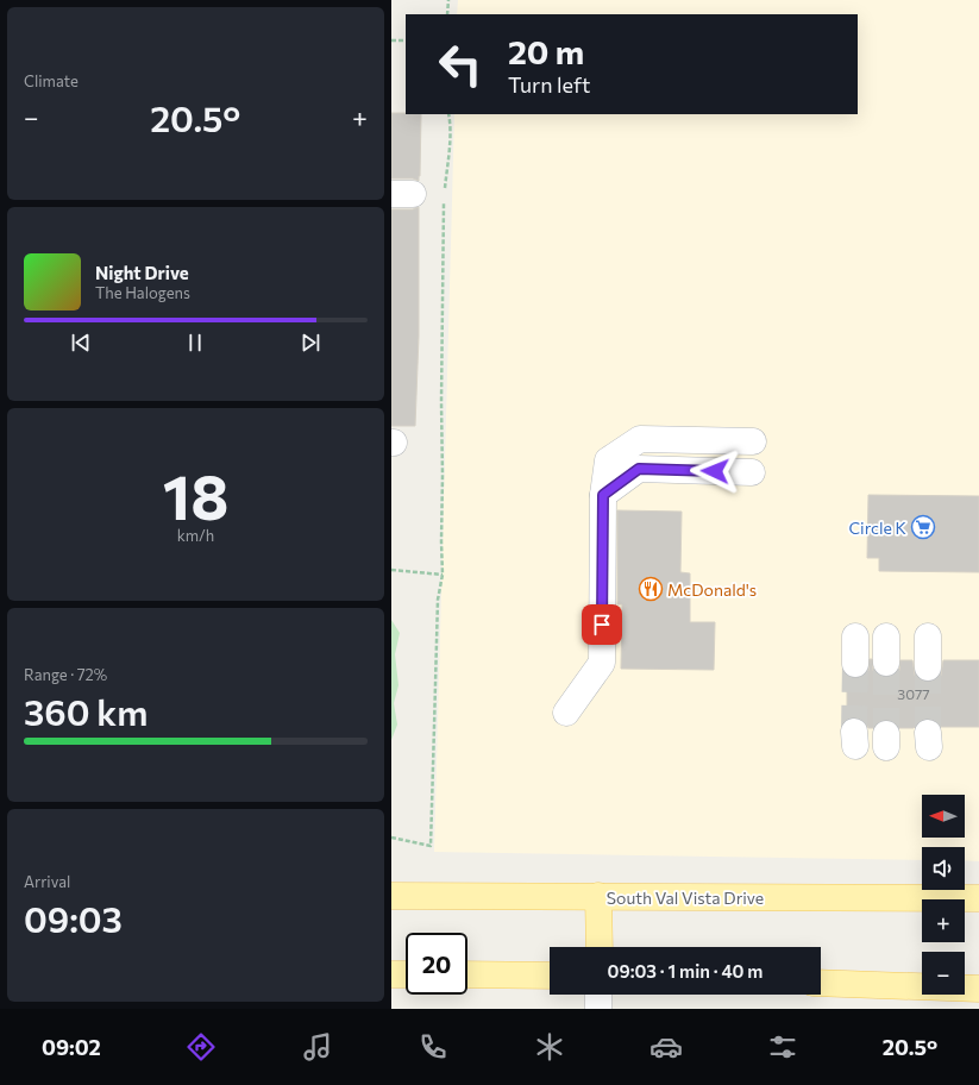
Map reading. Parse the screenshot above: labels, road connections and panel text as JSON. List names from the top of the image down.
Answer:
{
  "streets": {
    "main road": ["South Val Vista Drive"]
  },
  "places": {
    "supermarket": ["Circle K"],
    "restaurant": ["McDonald's"]
  },
  "house_numbers": ["3077"],
  "north": "left",
  "page": {
    "tile": [
      "Climate",
      ["18", "km/h"],
      ["Range · 72%", "360 km"],
      ["Arrival", "09:03"]
    ],
    "turn": ["20 m", "Turn left"],
    "heat": ["−", "20.5°", "+"],
    "song": ["Night Drive", "The Halogens"],
    "map_buttons": ["+", "−"],
    "limit": "20",
    "trip": "09:03 · 1 min · 40 m",
    "tabs": ["09:02", "20.5°"]
  }
}
